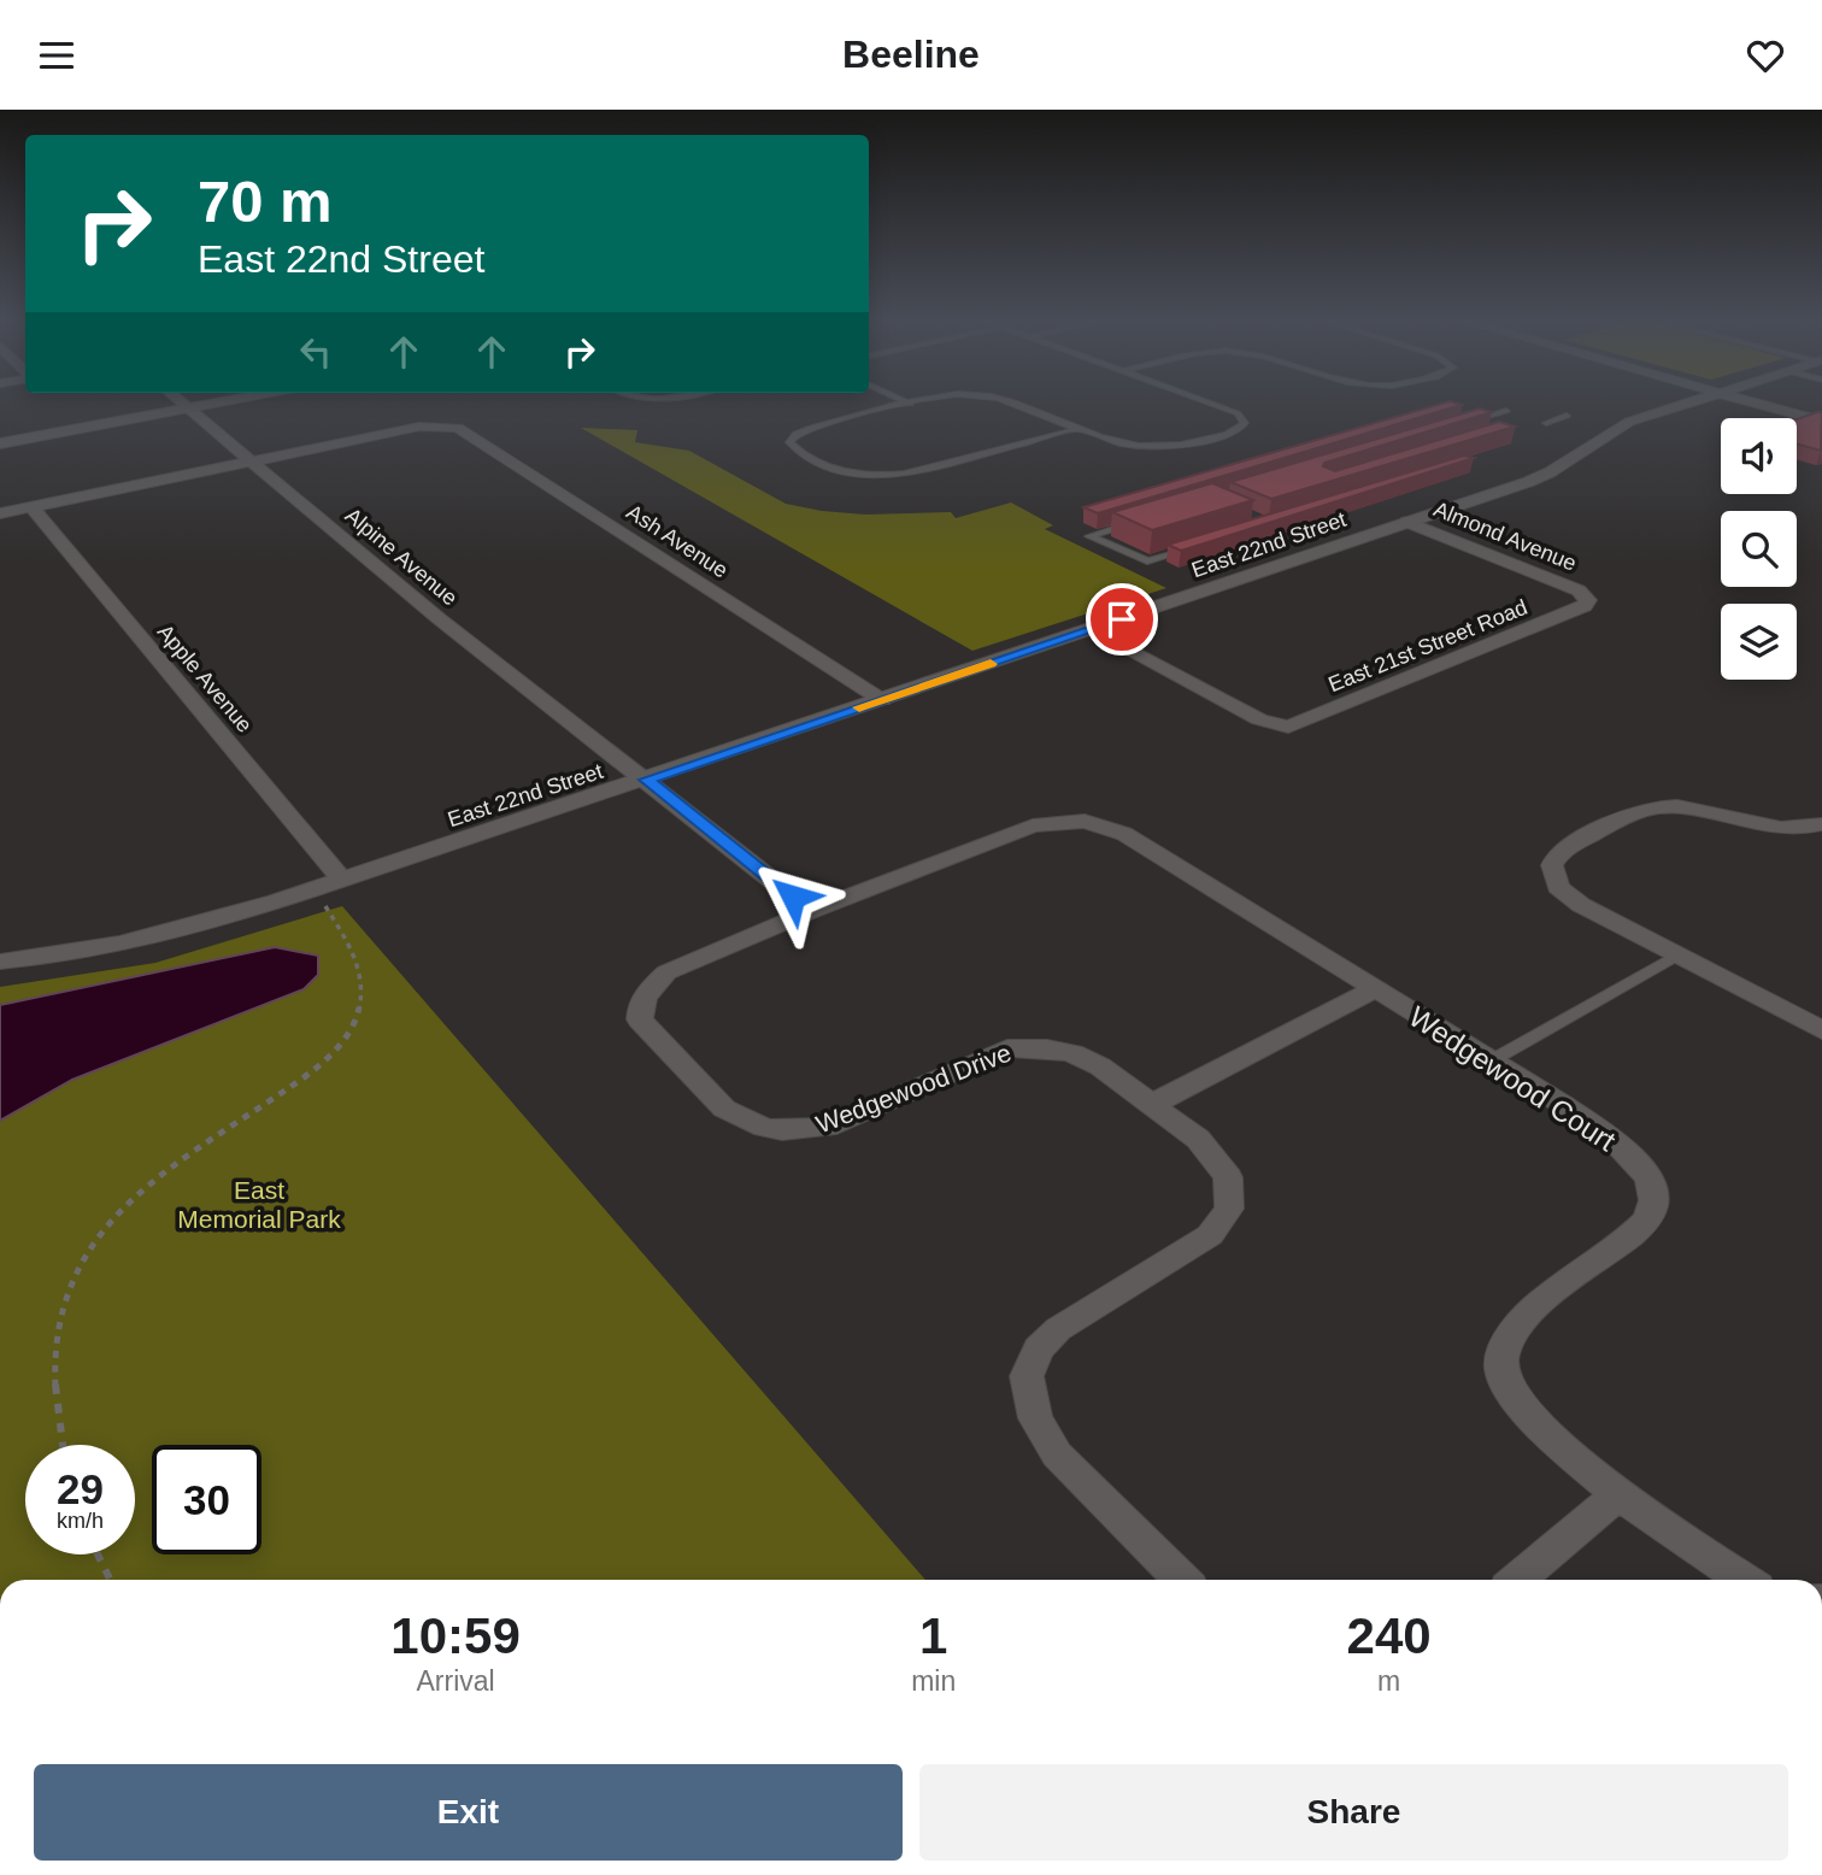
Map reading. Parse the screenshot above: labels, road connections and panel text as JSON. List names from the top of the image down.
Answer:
{
  "streets": {
    "street": [
      "Almond Avenue",
      "Ash Avenue",
      "East 22nd Street",
      "Alpine Avenue",
      "East 21st Street Road",
      "Apple Avenue",
      "Wedgewood Court",
      "Wedgewood Drive"
    ]
  },
  "crossings": [
    ["Almond Avenue", "East 22nd Street"],
    ["Almond Avenue", "East 21st Street Road"],
    ["Ash Avenue", "East 22nd Street"],
    ["Ash Avenue", "Alpine Avenue"],
    ["East 22nd Street", "Alpine Avenue"],
    ["East 22nd Street", "East 21st Street Road"],
    ["East 22nd Street", "Apple Avenue"],
    ["Wedgewood Court", "Wedgewood Drive"]
  ],
  "parks": ["East Memorial Park"],
  "page": {
    "header": "Beeline",
    "turn": ["70 m", "East 22nd Street"],
    "speed": "29 km/h",
    "limit": "30",
    "eta": [
      "10:59",
      "Arrival",
      "1",
      "min",
      "240",
      "m"
    ],
    "buttons": ["Exit", "Share"]
  }
}
